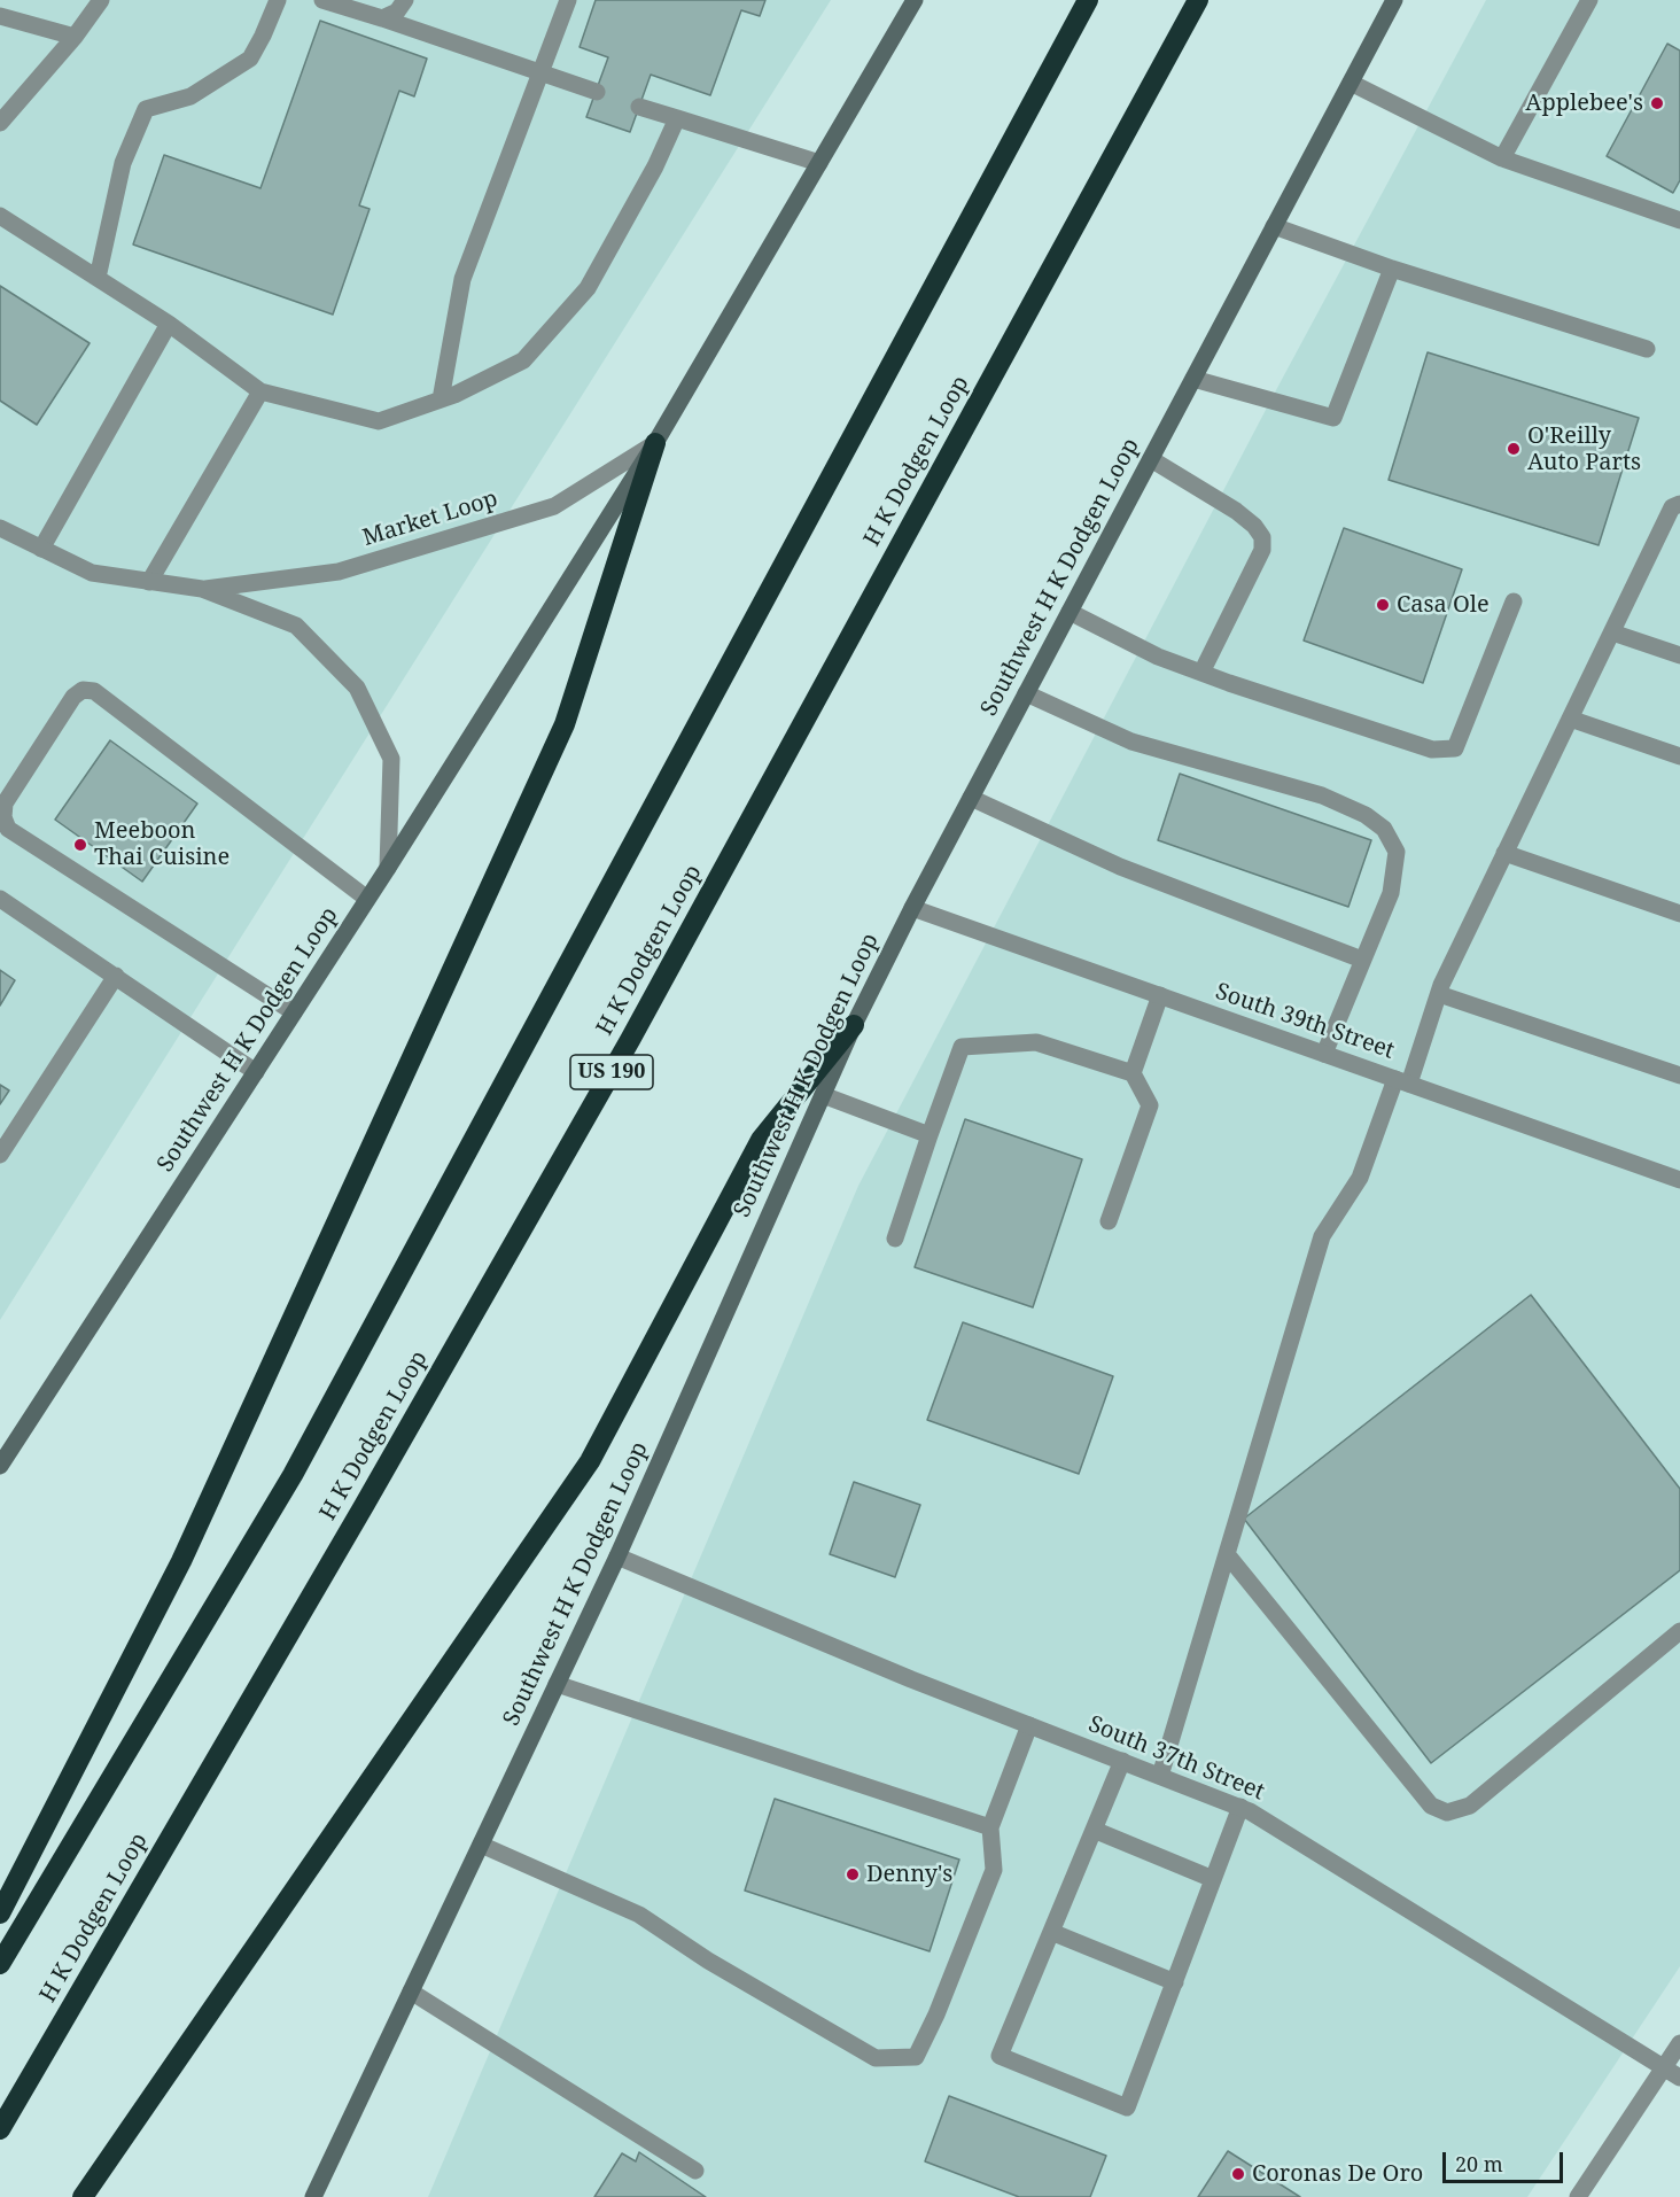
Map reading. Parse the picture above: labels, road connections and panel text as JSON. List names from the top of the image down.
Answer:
{
  "streets": {
    "highway": ["H K Dodgen Loop", "US 190"],
    "main road": ["Southwest H K Dodgen Loop"],
    "street": ["Market Loop", "South 39th Street", "South 37th Street"]
  },
  "crossings": [
    ["Market Loop", "Southwest H K Dodgen Loop"],
    ["Southwest H K Dodgen Loop", "South 39th Street"],
    ["Southwest H K Dodgen Loop", "South 37th Street"]
  ],
  "places": [
    "Applebee's",
    "O'Reilly Auto Parts",
    "Casa Ole",
    "Meeboon Thai Cuisine",
    "Denny's",
    "Coronas De Oro"
  ],
  "scale_bar": "20 m"
}
